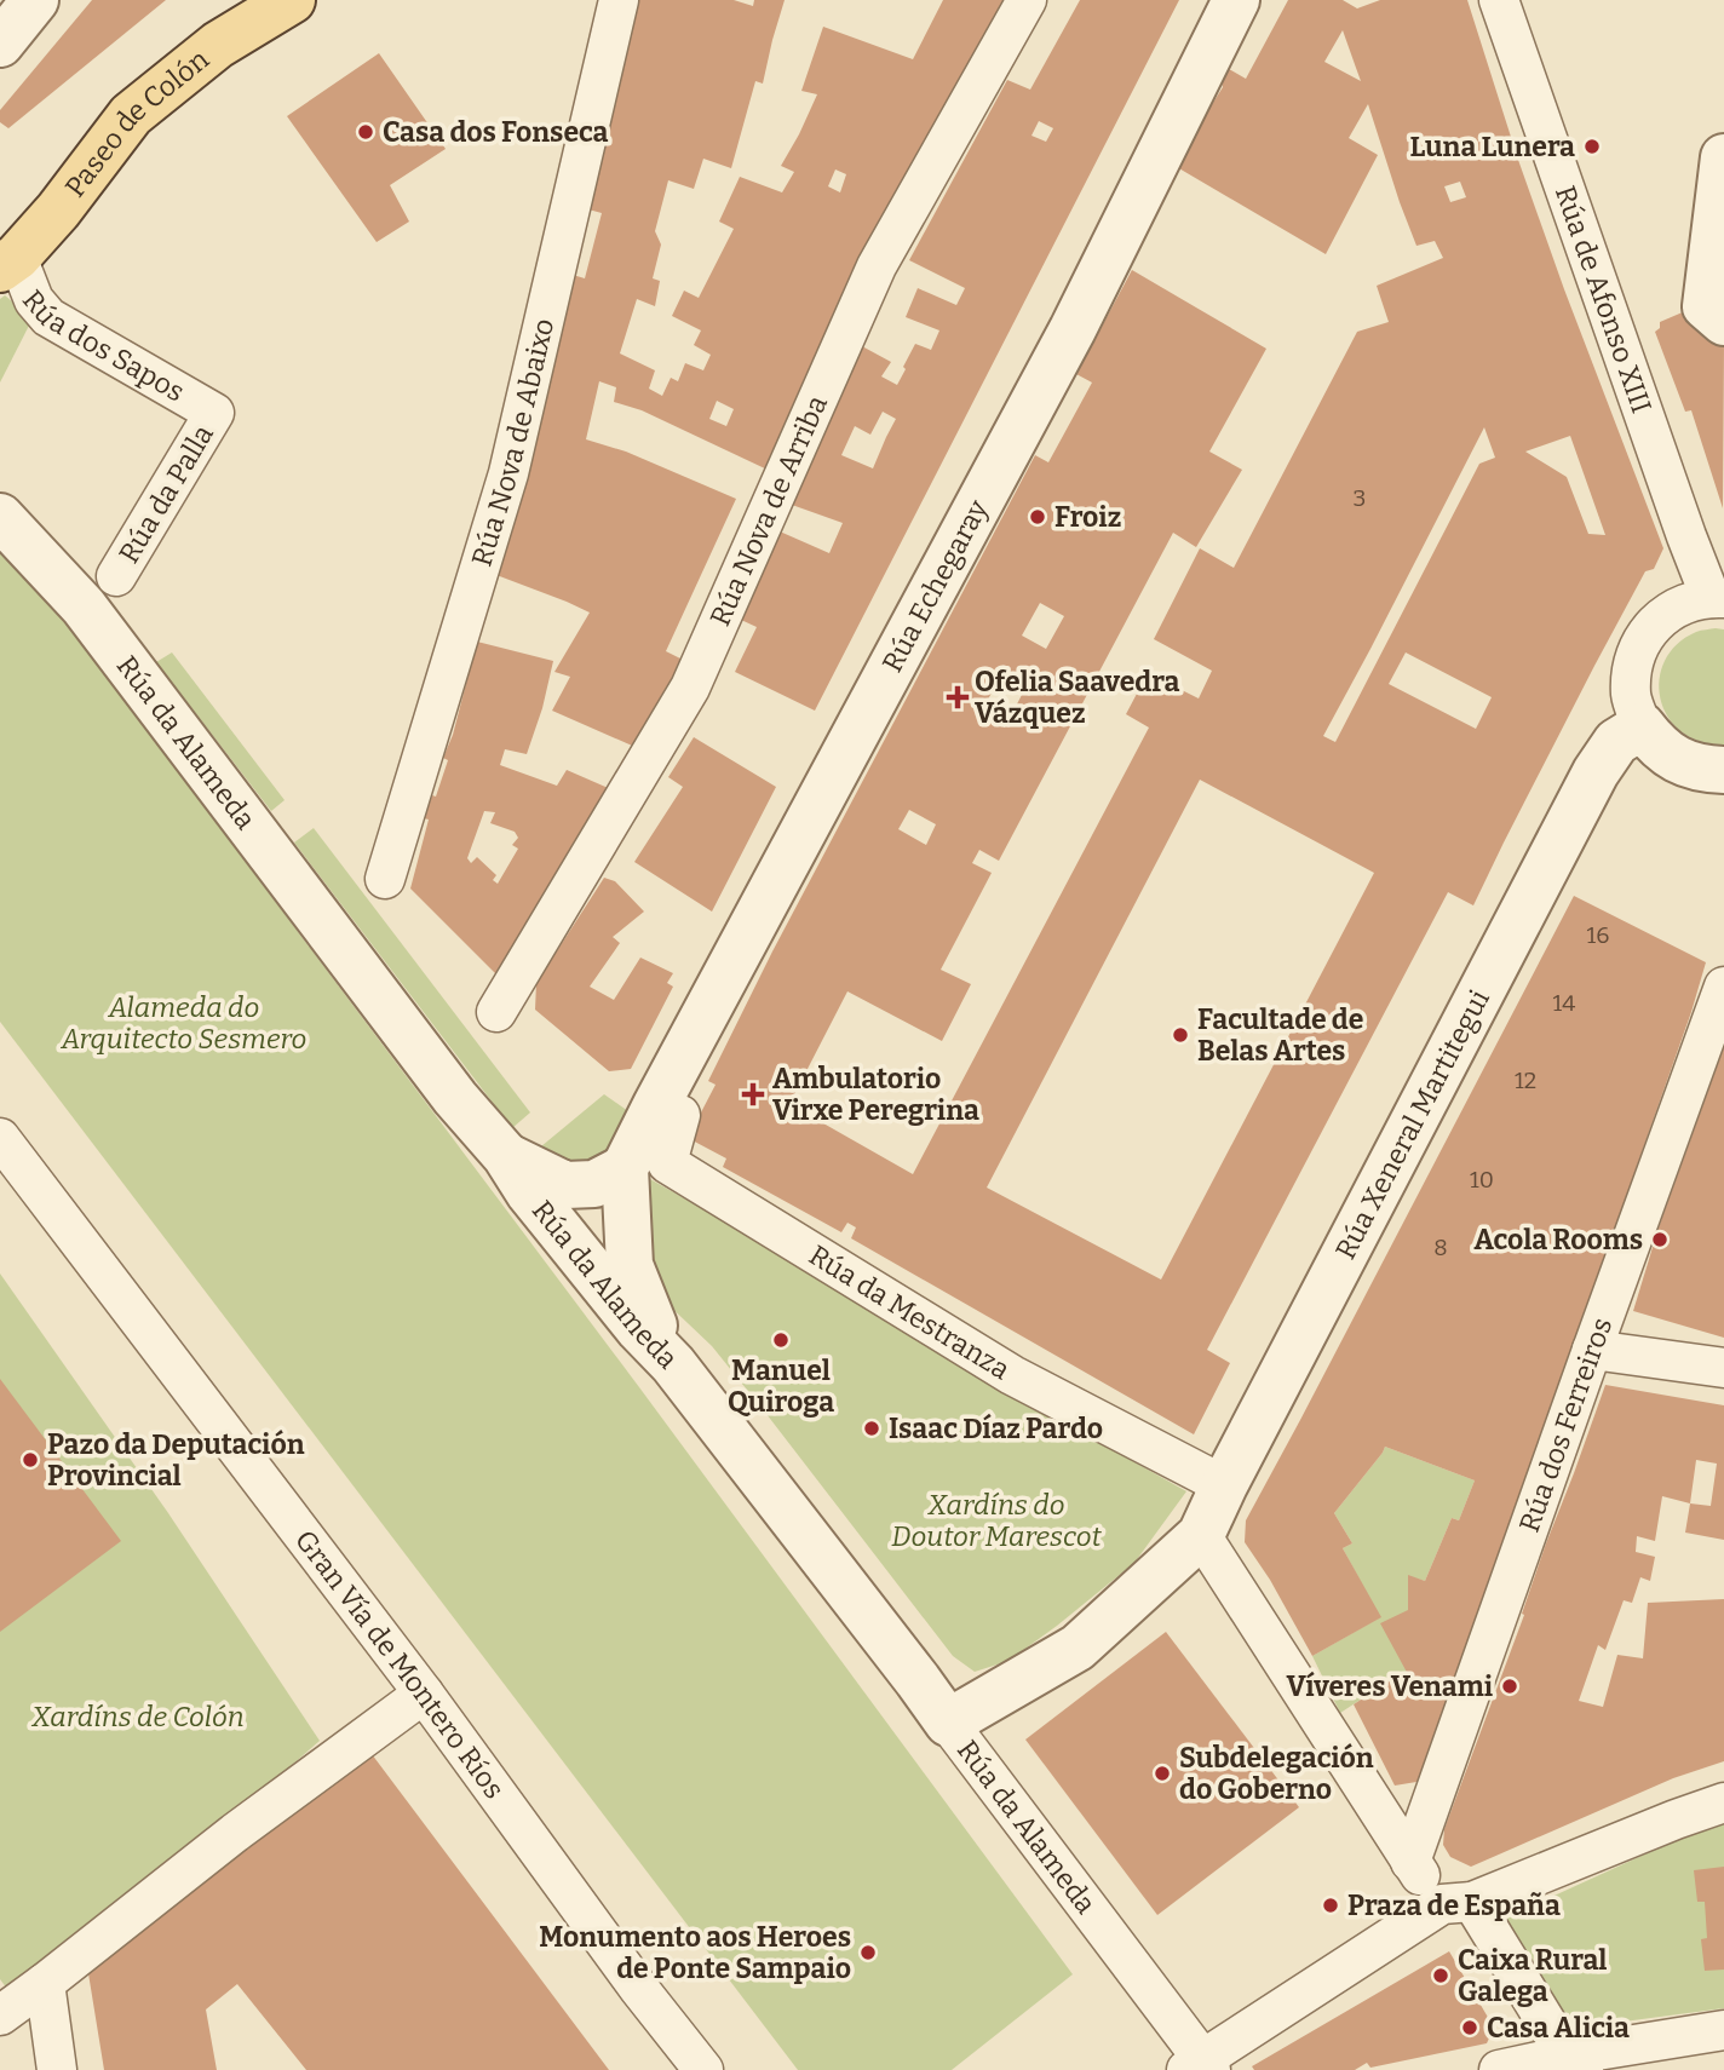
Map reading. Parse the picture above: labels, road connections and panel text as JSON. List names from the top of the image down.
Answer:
{
  "streets": {
    "main road": ["Paseo de Colón"],
    "street": [
      "Rúa de Afonso XIII",
      "Rúa dos Sapos",
      "Rúa Nova de Abaixo",
      "Rúa da Palla",
      "Rúa Nova de Arriba",
      "Rúa Echegaray",
      "Rúa da Alameda",
      "Rúa Xeneral Martitegui",
      "Rúa da Mestranza",
      "Rúa dos Ferreiros",
      "Gran Vía de Montero Ríos"
    ]
  },
  "crossings": [
    ["Paseo de Colón", "Rúa dos Sapos"],
    ["Rúa dos Sapos", "Rúa da Palla"],
    ["Rúa Echegaray", "Rúa da Alameda"],
    ["Rúa Echegaray", "Rúa da Mestranza"],
    ["Rúa Xeneral Martitegui", "Rúa da Mestranza"]
  ],
  "parks": ["Alameda do Arquitecto Sesmero", "Xardíns do Doutor Marescot", "Xardíns de Colón"],
  "places": {
    "other": [
      "Casa dos Fonseca",
      "Luna Lunera",
      "Froiz",
      "Facultade de Belas Artes",
      "Acola Rooms",
      "Manuel Quiroga",
      "Isaac Díaz Pardo",
      "Pazo da Deputación Provincial",
      "Víveres Venami",
      "Subdelegación do Goberno",
      "Praza de España",
      "Monumento aos Heroes de Ponte Sampaio",
      "Caixa Rural Galega",
      "Casa Alicia"
    ],
    "health": ["Ofelia Saavedra Vázquez", "Ambulatorio Virxe Peregrina"]
  },
  "house_numbers": [
    "3",
    "16",
    "14",
    "12",
    "10",
    "8"
  ]
}
